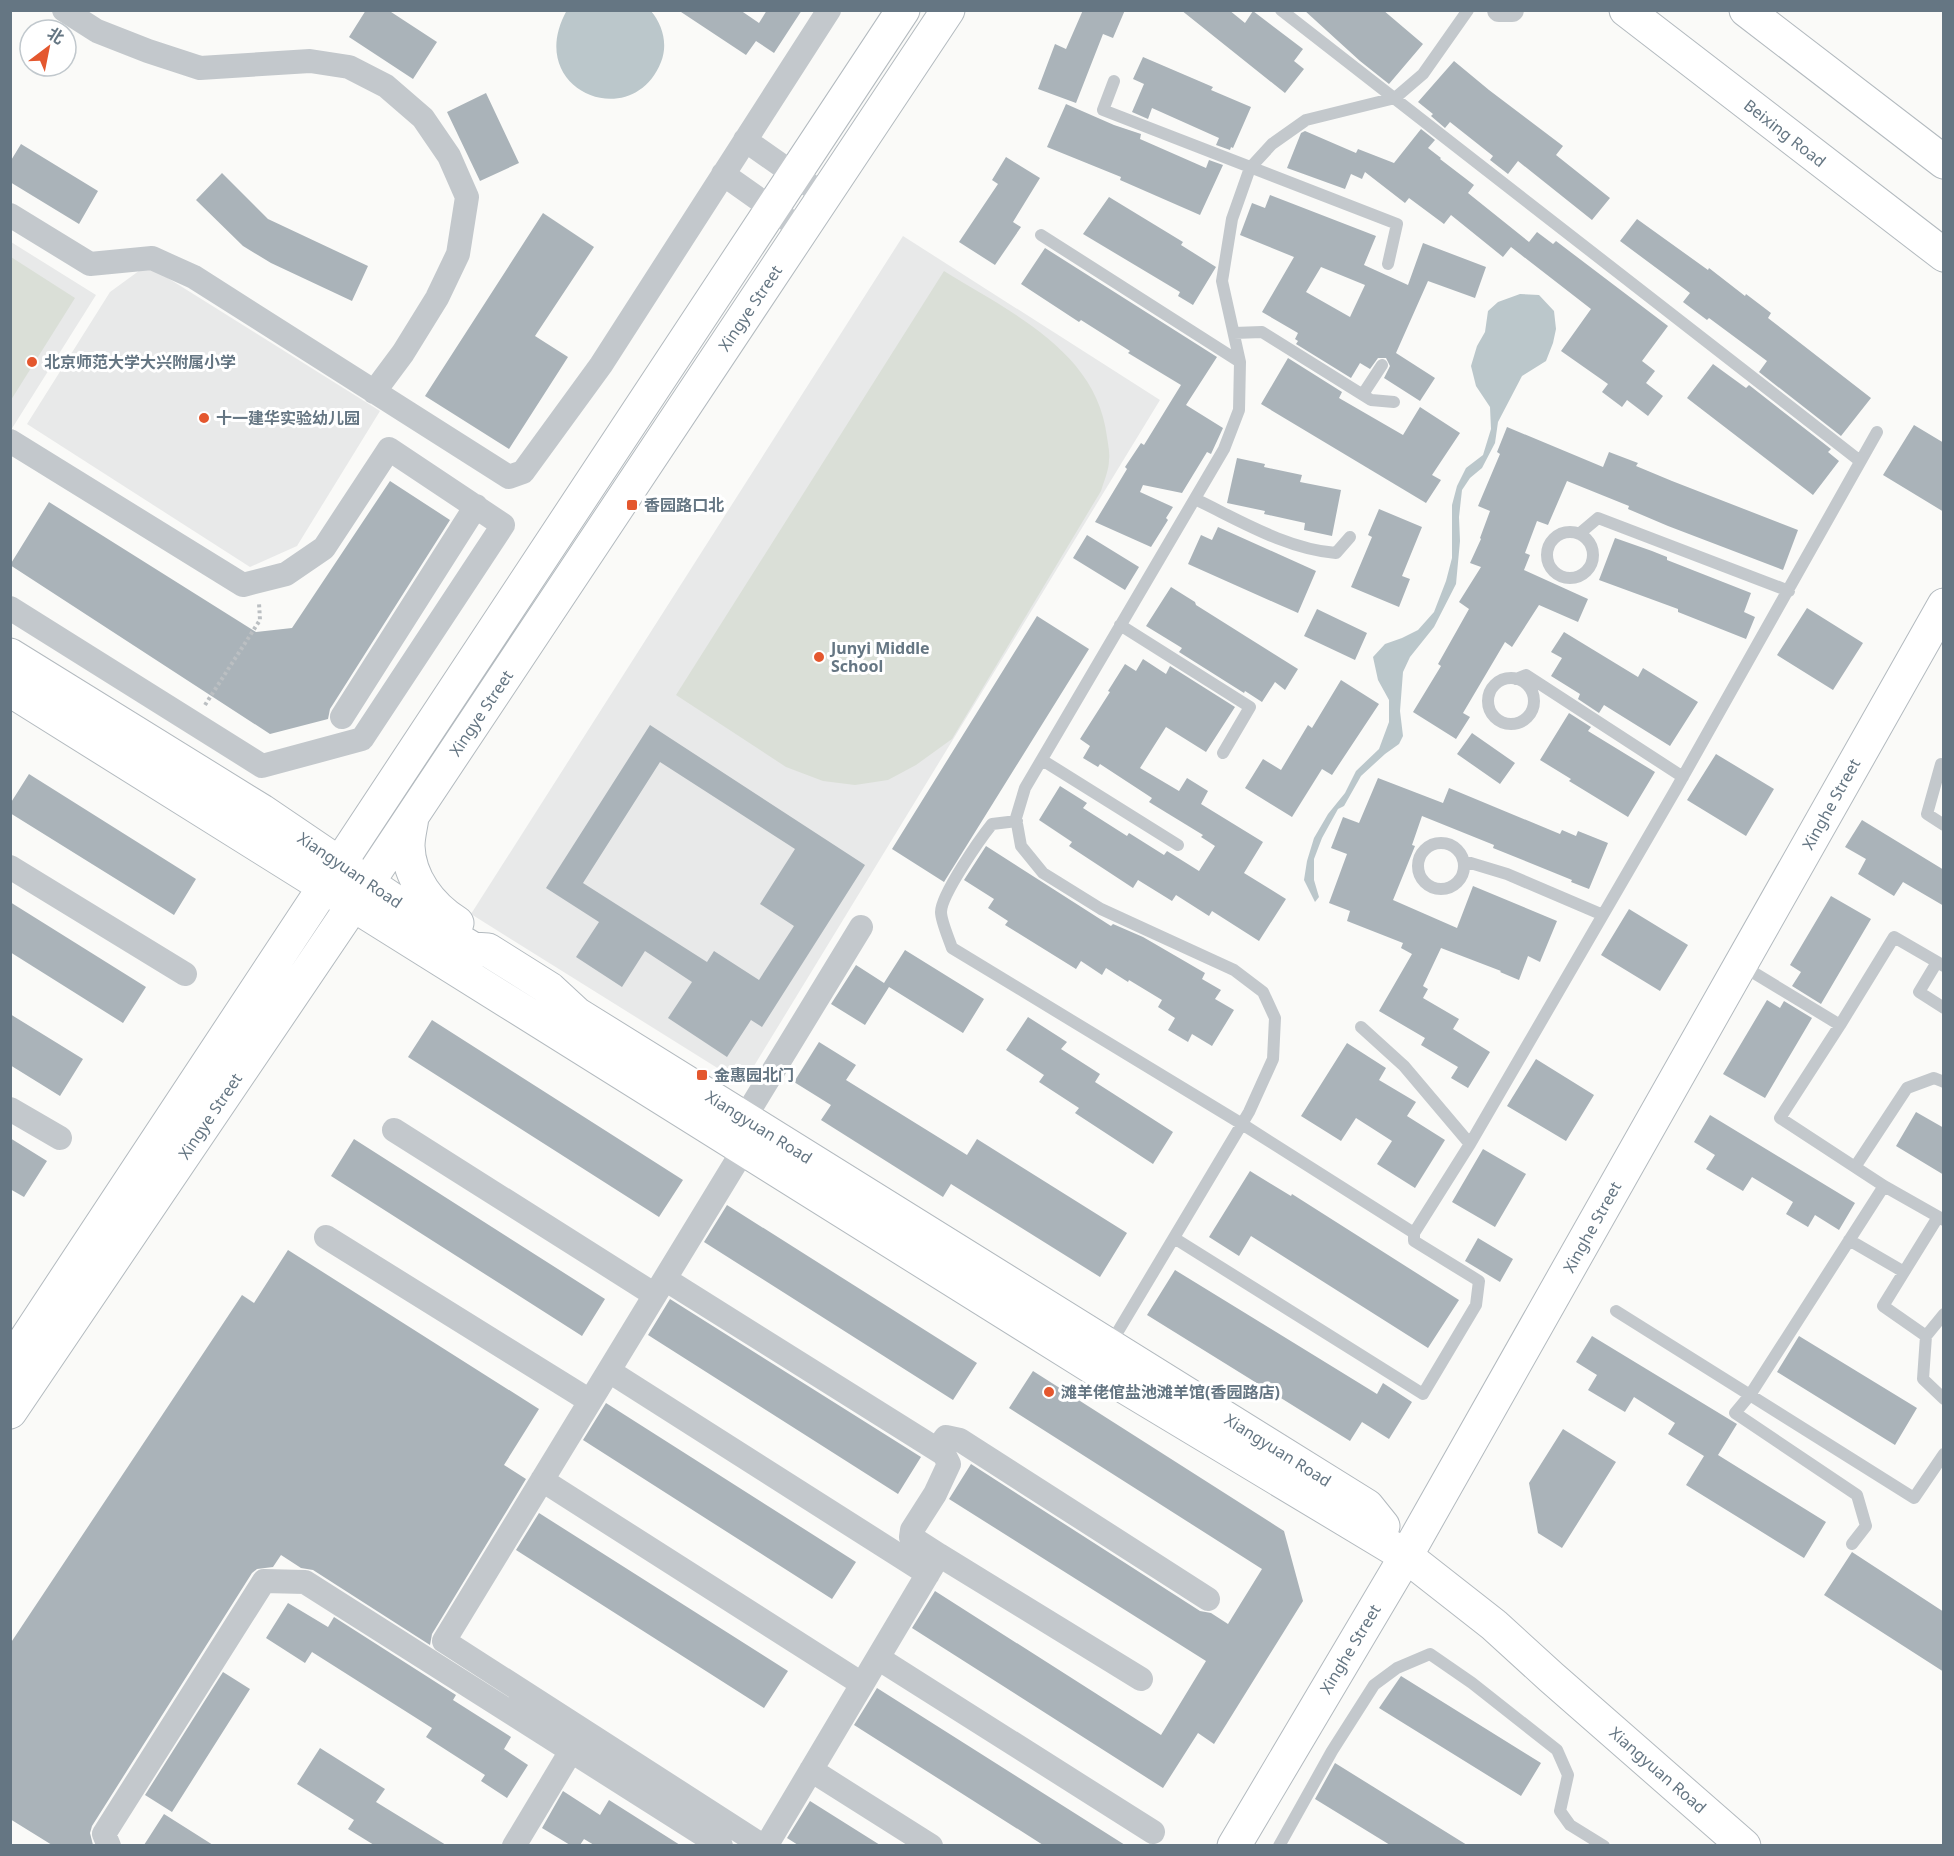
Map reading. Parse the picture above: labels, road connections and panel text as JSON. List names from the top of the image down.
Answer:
{
  "streets": {
    "street": [
      "Beixing Road",
      "Xingye Street",
      "Xinghe Street",
      "Xiangyuan Road"
    ]
  },
  "crossings": [
    ["Xingye Street", "Xiangyuan Road"],
    ["Xinghe Street", "Xiangyuan Road"]
  ],
  "places": {
    "other": [
      "北京师范大学大兴附属小学",
      "十一建华实验幼儿园",
      "Junyi Middle School",
      "滩羊佬倌盐池滩羊馆(香园路店)"
    ],
    "transit": ["香园路口北", "金惠园北门"]
  },
  "north": "top right"
}
